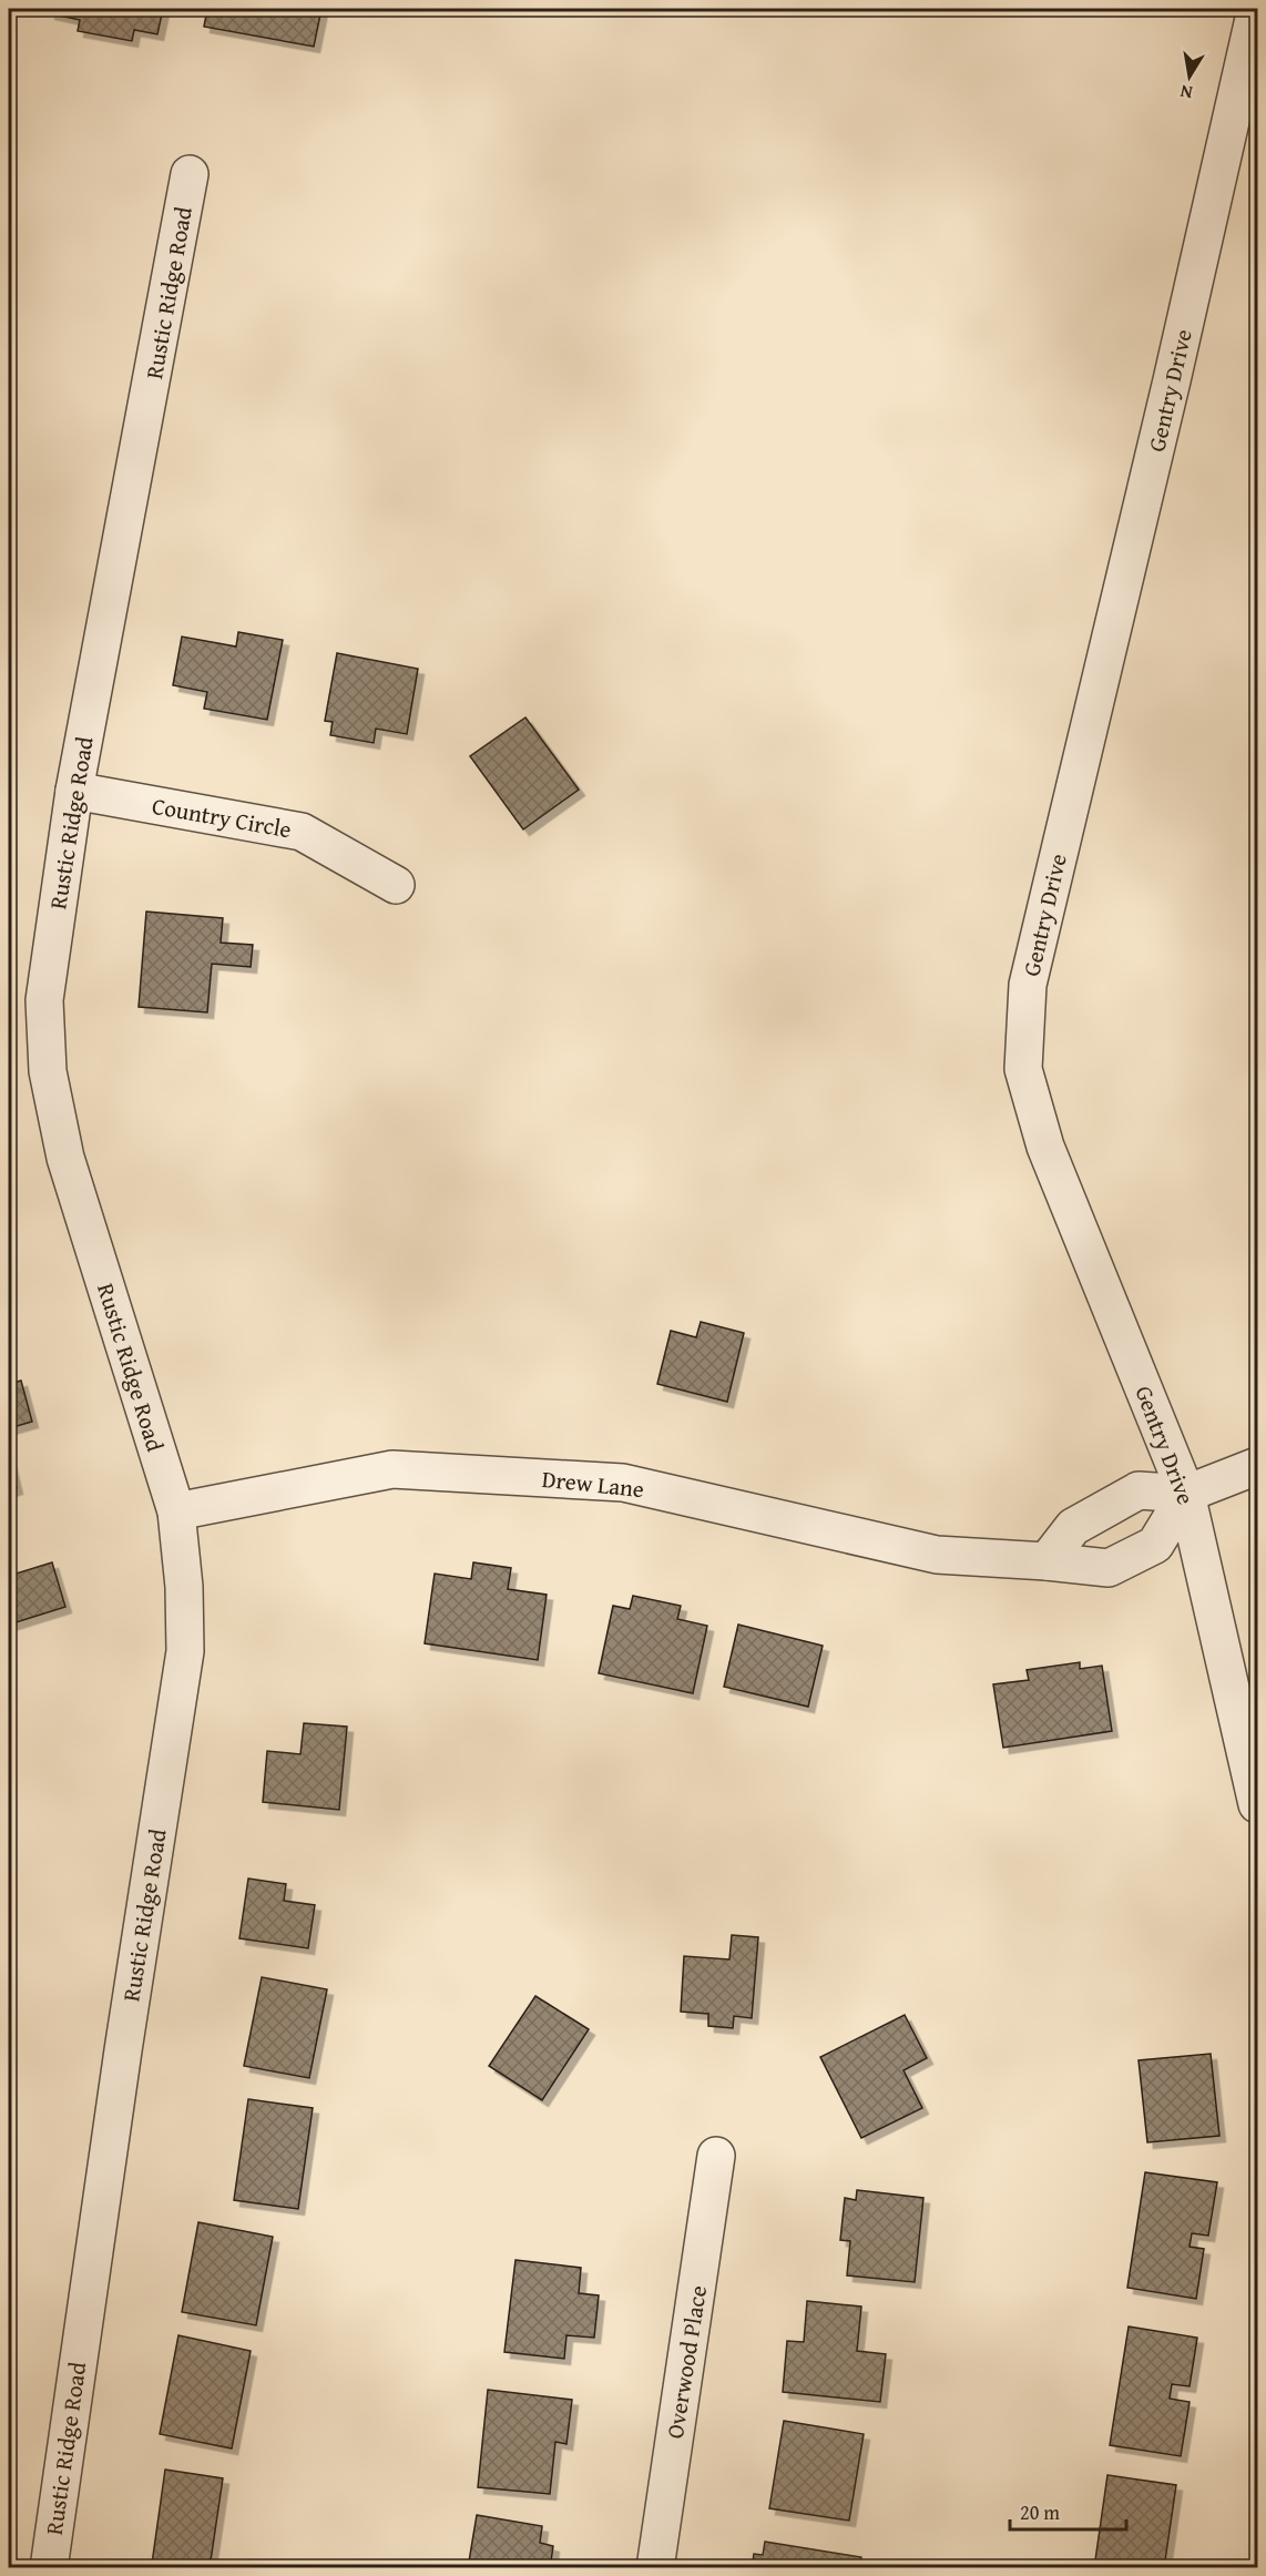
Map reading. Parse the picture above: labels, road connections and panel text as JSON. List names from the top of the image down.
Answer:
{
  "streets": {
    "street": [
      "Rustic Ridge Road",
      "Gentry Drive",
      "Country Circle",
      "Drew Lane",
      "Overwood Place"
    ]
  },
  "crossings": [
    ["Rustic Ridge Road", "Country Circle"],
    ["Rustic Ridge Road", "Drew Lane"],
    ["Gentry Drive", "Drew Lane"]
  ],
  "scale_bar": "20 m",
  "north": "bottom"
}
